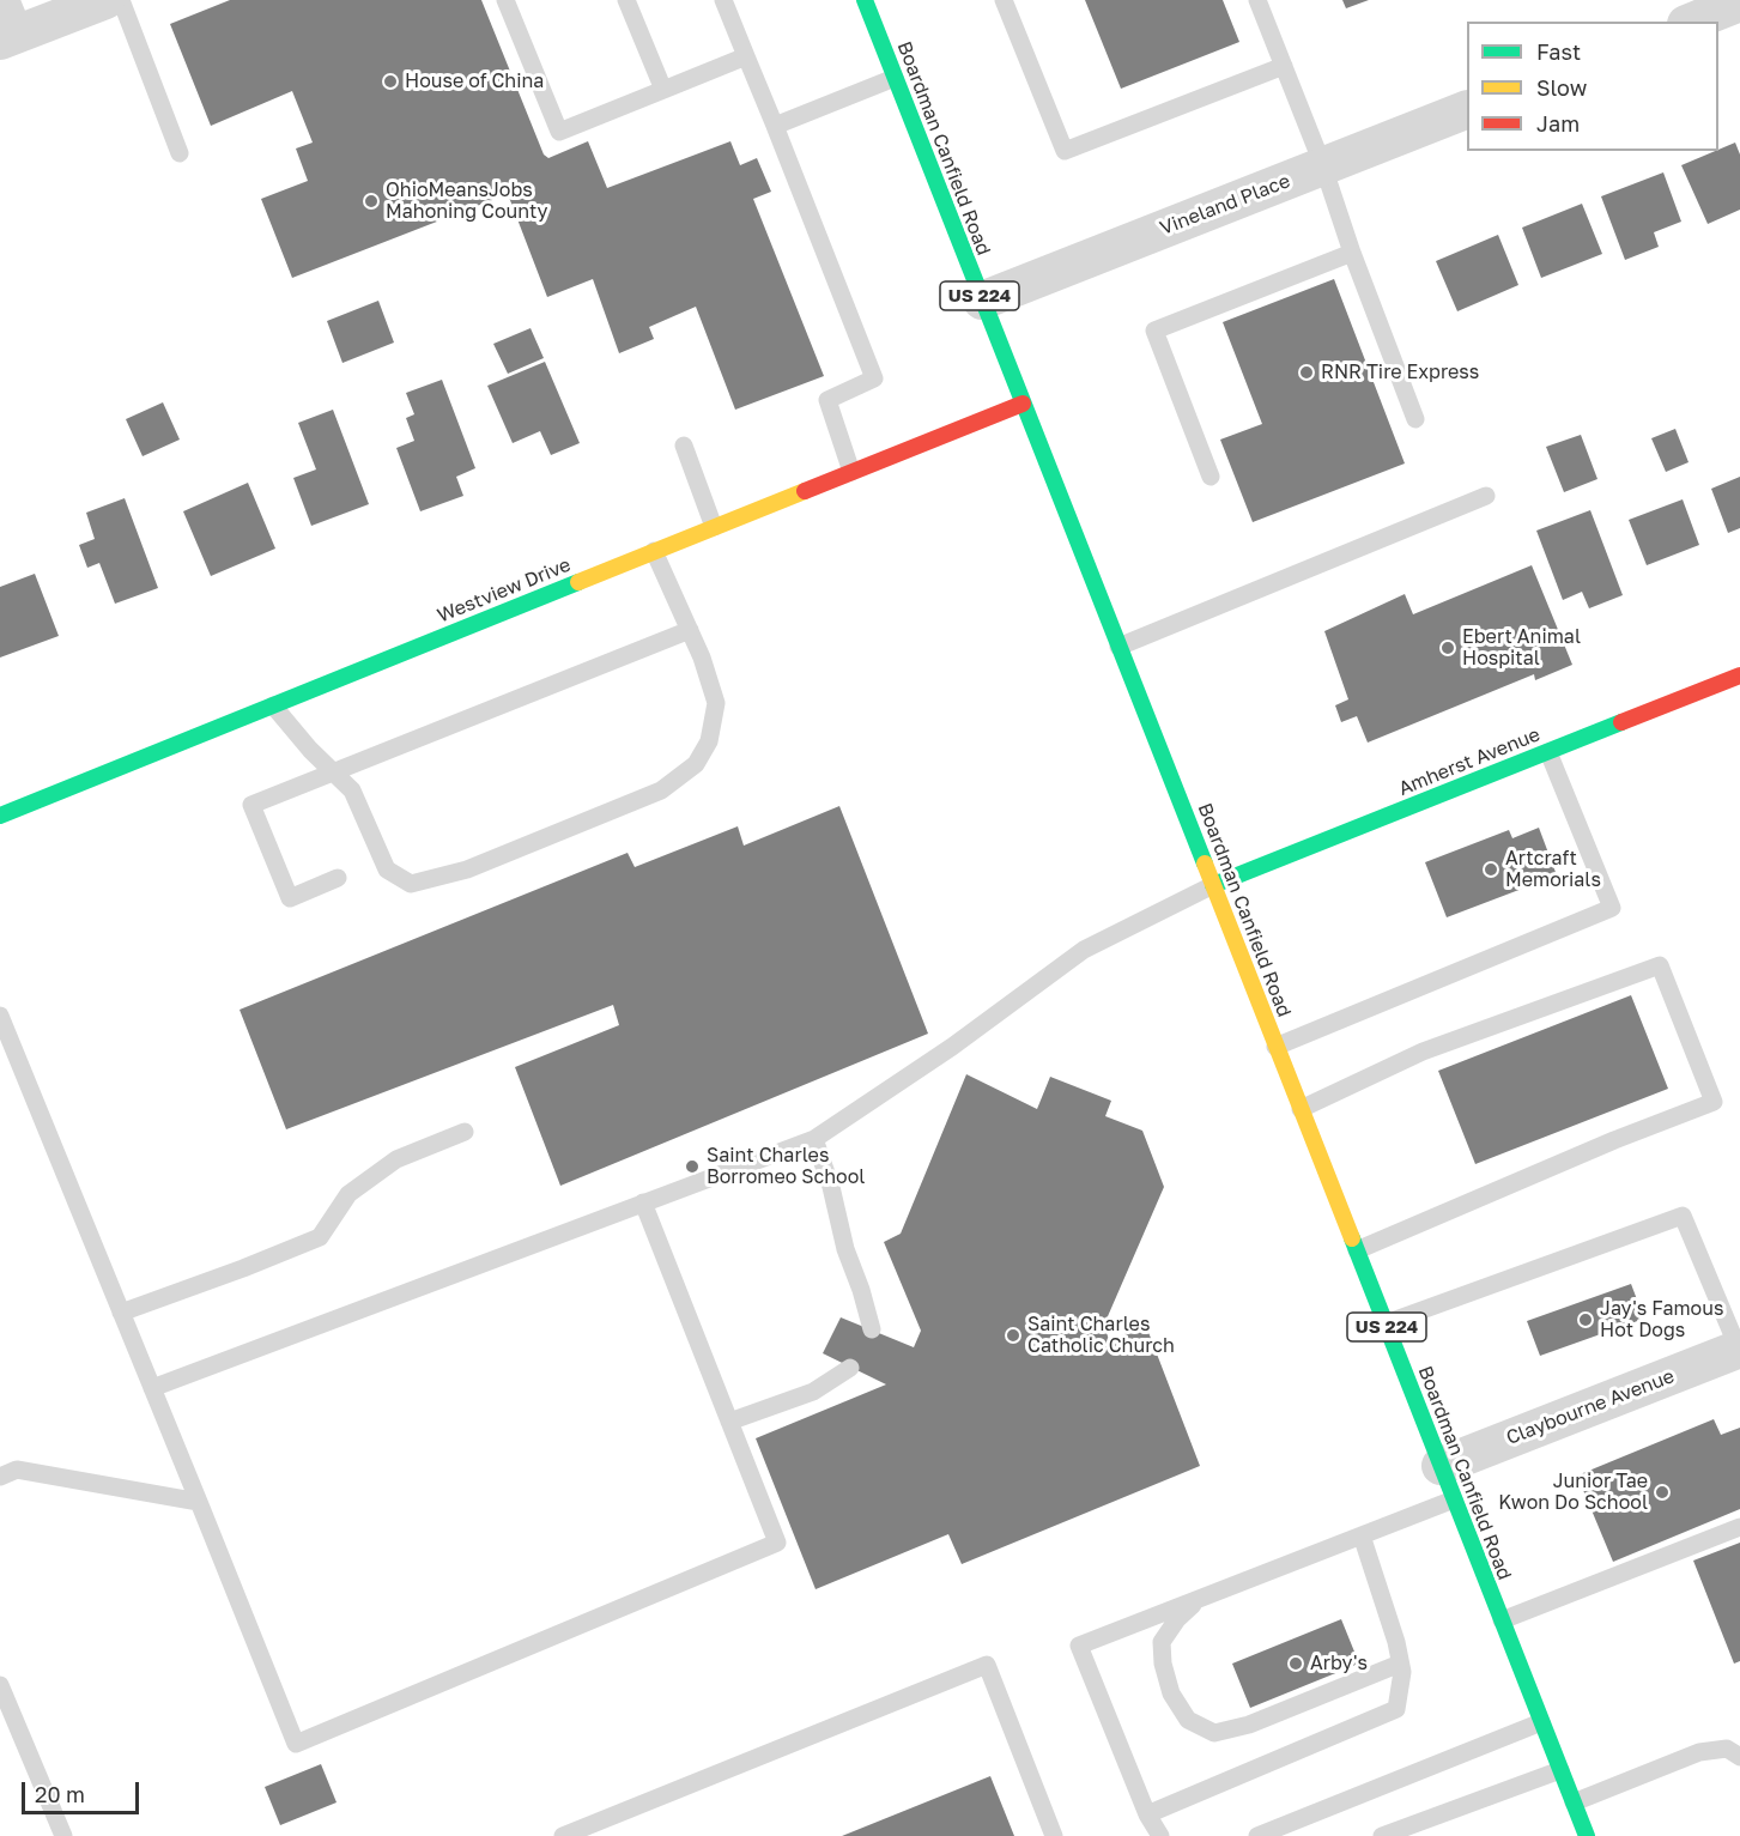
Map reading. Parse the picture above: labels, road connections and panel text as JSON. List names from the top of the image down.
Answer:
{
  "streets": {
    "main road": [
      "Boardman Canfield Road",
      "US 224",
      "Westview Drive",
      "Amherst Avenue"
    ],
    "street": ["Vineland Place", "Claybourne Avenue"]
  },
  "crossings": [
    ["Boardman Canfield Road", "Vineland Place"],
    ["Boardman Canfield Road", "Westview Drive"],
    ["Boardman Canfield Road", "Amherst Avenue"],
    ["Boardman Canfield Road", "Claybourne Avenue"]
  ],
  "places": [
    "House of China",
    "OhioMeansJobs Mahoning County",
    "RNR Tire Express",
    "Ebert Animal Hospital",
    "Artcraft Memorials",
    "Saint Charles Borromeo School",
    "Jay's Famous Hot Dogs",
    "Saint Charles Catholic Church",
    "Junior Tae Kwon Do School",
    "Arby's"
  ],
  "legend": ["Fast", "Slow", "Jam"],
  "scale_bar": "20 m"
}
